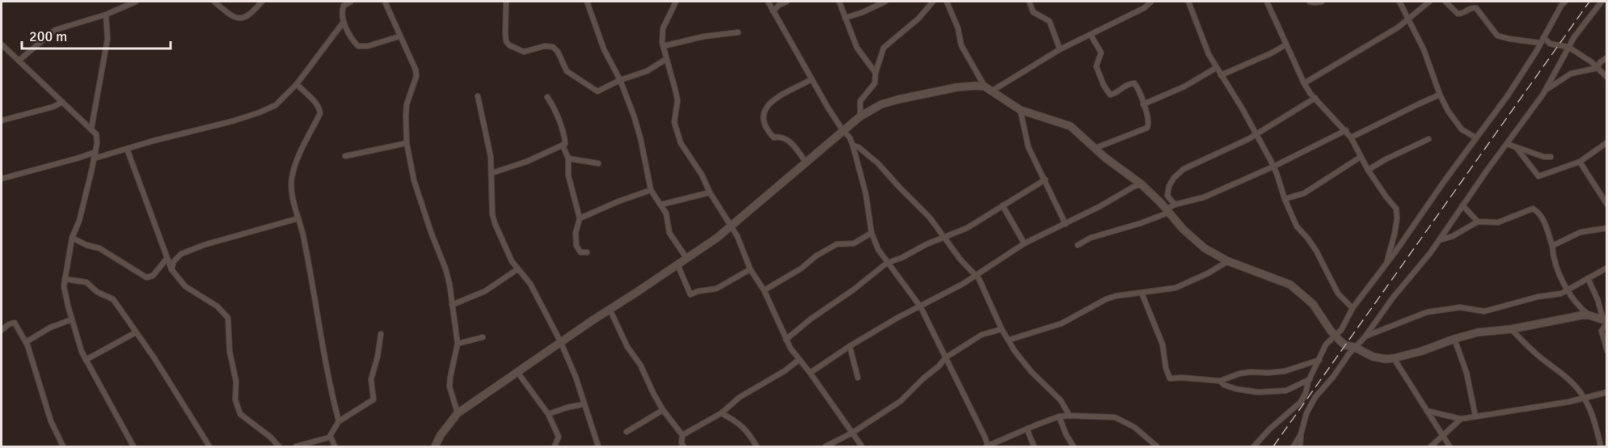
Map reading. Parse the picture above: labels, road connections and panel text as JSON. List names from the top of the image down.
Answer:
{
  "scale_bar": "200 m"
}
